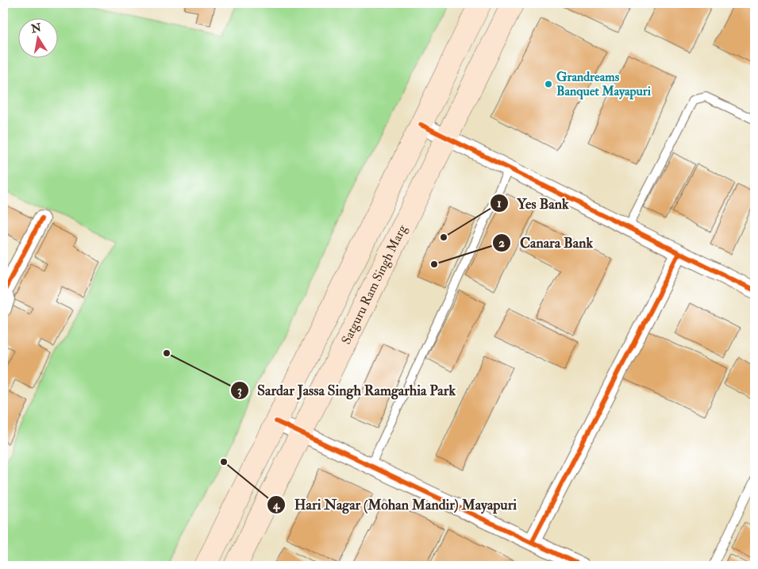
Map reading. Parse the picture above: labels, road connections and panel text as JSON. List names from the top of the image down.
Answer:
{
  "streets": {
    "main road": ["Satguru Ram Singh Marg"]
  },
  "places": [
    "Grandreams Banquet Mayapuri",
    "Yes Bank",
    "Canara Bank",
    "Sardar Jassa Singh Ramgarhia Park",
    "Hari Nagar (Mohan Mandir) Mayapuri"
  ],
  "north": "top"
}
